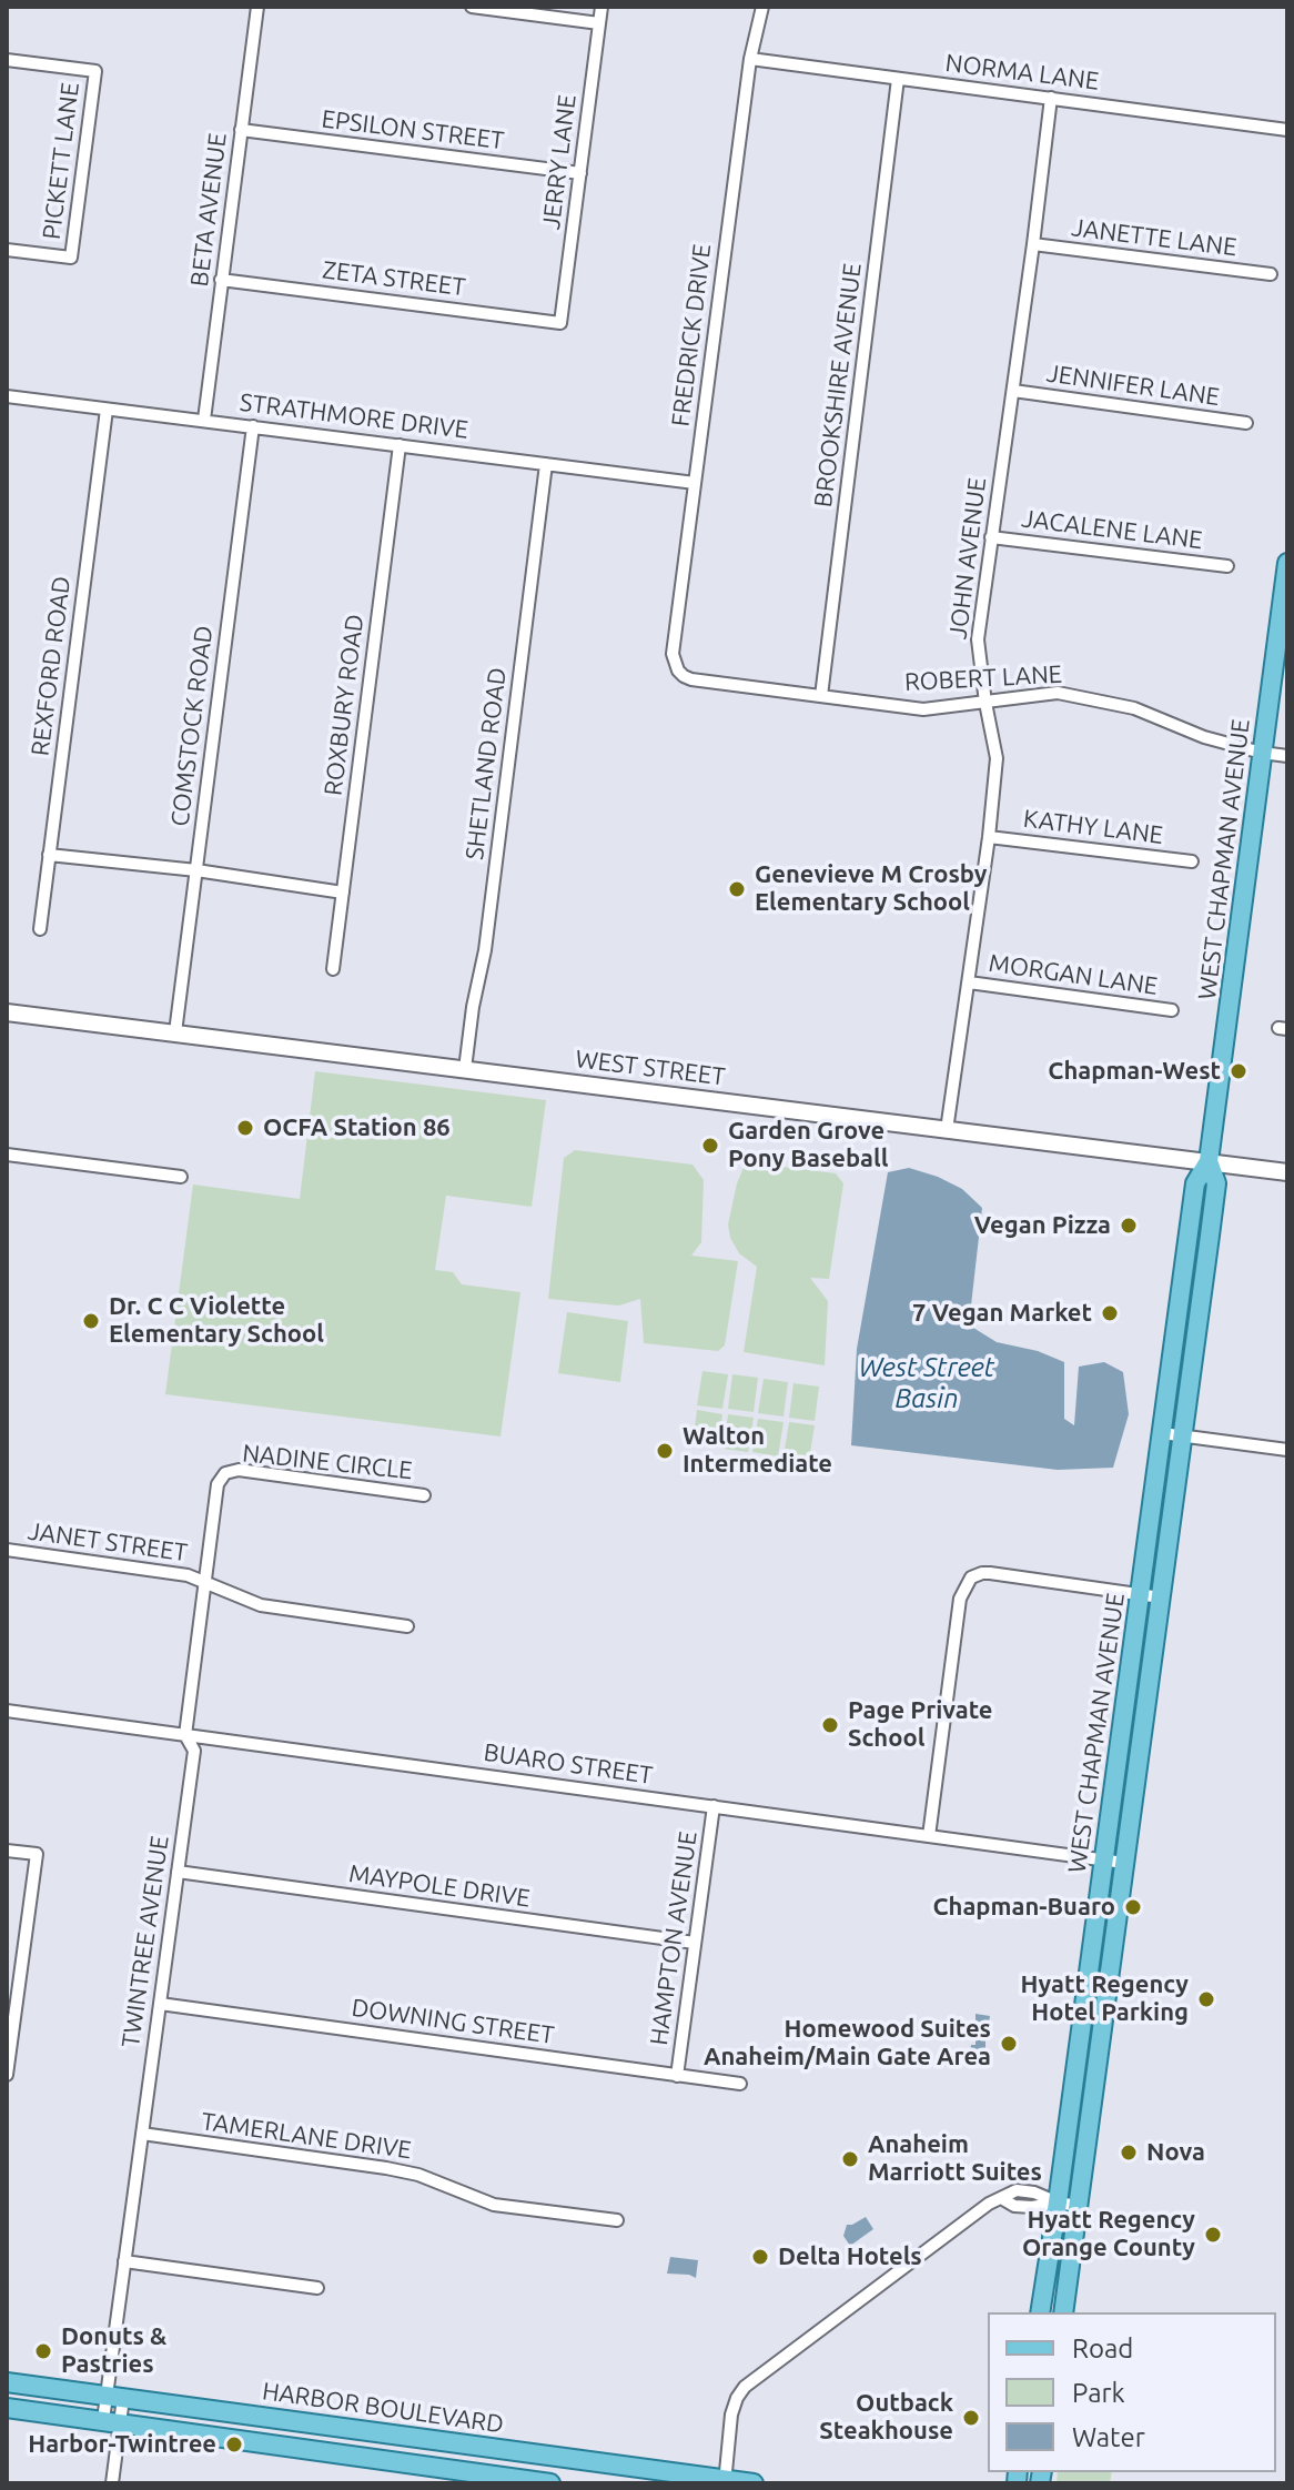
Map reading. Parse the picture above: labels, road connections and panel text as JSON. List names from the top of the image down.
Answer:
{
  "streets": {
    "main road": ["WEST CHAPMAN AVENUE", "WEST STREET", "HARBOR BOULEVARD"],
    "street": [
      "NORMA LANE",
      "EPSILON STREET",
      "PICKETT LANE",
      "JERRY LANE",
      "BETA AVENUE",
      "JANETTE LANE",
      "ZETA STREET",
      "FREDRICK DRIVE",
      "BROOKSHIRE AVENUE",
      "JENNIFER LANE",
      "STRATHMORE DRIVE",
      "JACALENE LANE",
      "JOHN AVENUE",
      "REXFORD ROAD",
      "ROBERT LANE",
      "ROXBURY ROAD",
      "COMSTOCK ROAD",
      "SHETLAND ROAD",
      "KATHY LANE",
      "MORGAN LANE",
      "NADINE CIRCLE",
      "JANET STREET",
      "BUARO STREET",
      "MAYPOLE DRIVE",
      "HAMPTON AVENUE",
      "TWINTREE AVENUE",
      "DOWNING STREET",
      "TAMERLANE DRIVE"
    ]
  },
  "crossings": [
    ["NORMA LANE", "FREDRICK DRIVE"],
    ["NORMA LANE", "BROOKSHIRE AVENUE"],
    ["NORMA LANE", "JOHN AVENUE"],
    ["EPSILON STREET", "JERRY LANE"],
    ["EPSILON STREET", "BETA AVENUE"],
    ["JERRY LANE", "ZETA STREET"],
    ["BETA AVENUE", "ZETA STREET"],
    ["BETA AVENUE", "STRATHMORE DRIVE"],
    ["JANETTE LANE", "JOHN AVENUE"],
    ["FREDRICK DRIVE", "STRATHMORE DRIVE"],
    ["FREDRICK DRIVE", "ROBERT LANE"],
    ["BROOKSHIRE AVENUE", "ROBERT LANE"],
    ["JENNIFER LANE", "JOHN AVENUE"],
    ["STRATHMORE DRIVE", "REXFORD ROAD"],
    ["STRATHMORE DRIVE", "ROXBURY ROAD"],
    ["STRATHMORE DRIVE", "COMSTOCK ROAD"],
    ["STRATHMORE DRIVE", "SHETLAND ROAD"],
    ["JACALENE LANE", "JOHN AVENUE"],
    ["JOHN AVENUE", "ROBERT LANE"],
    ["JOHN AVENUE", "KATHY LANE"],
    ["JOHN AVENUE", "MORGAN LANE"],
    ["JOHN AVENUE", "WEST STREET"],
    ["ROBERT LANE", "WEST CHAPMAN AVENUE"],
    ["COMSTOCK ROAD", "WEST STREET"],
    ["SHETLAND ROAD", "WEST STREET"],
    ["WEST CHAPMAN AVENUE", "WEST STREET"],
    ["WEST CHAPMAN AVENUE", "BUARO STREET"],
    ["NADINE CIRCLE", "TWINTREE AVENUE"],
    ["JANET STREET", "TWINTREE AVENUE"],
    ["BUARO STREET", "HAMPTON AVENUE"],
    ["BUARO STREET", "TWINTREE AVENUE"],
    ["MAYPOLE DRIVE", "HAMPTON AVENUE"],
    ["MAYPOLE DRIVE", "TWINTREE AVENUE"],
    ["HAMPTON AVENUE", "DOWNING STREET"],
    ["TWINTREE AVENUE", "DOWNING STREET"],
    ["TWINTREE AVENUE", "TAMERLANE DRIVE"],
    ["TWINTREE AVENUE", "HARBOR BOULEVARD"]
  ],
  "water": ["West Street Basin"],
  "places": [
    "Genevieve M Crosby Elementary School",
    "Chapman-West",
    "OCFA Station 86",
    "Garden Grove Pony Baseball",
    "Vegan Pizza",
    "7 Vegan Market",
    "Dr. C C Violette Elementary School",
    "Walton Intermediate",
    "Page Private School",
    "Chapman-Buaro",
    "Hyatt Regency Hotel Parking",
    "Homewood Suites Anaheim/Main Gate Area",
    "Nova",
    "Anaheim Marriott Suites",
    "Hyatt Regency Orange County",
    "Delta Hotels",
    "Donuts & Pastries",
    "Outback Steakhouse",
    "Harbor-Twintree"
  ],
  "legend": ["Road", "Park", "Water"]
}
